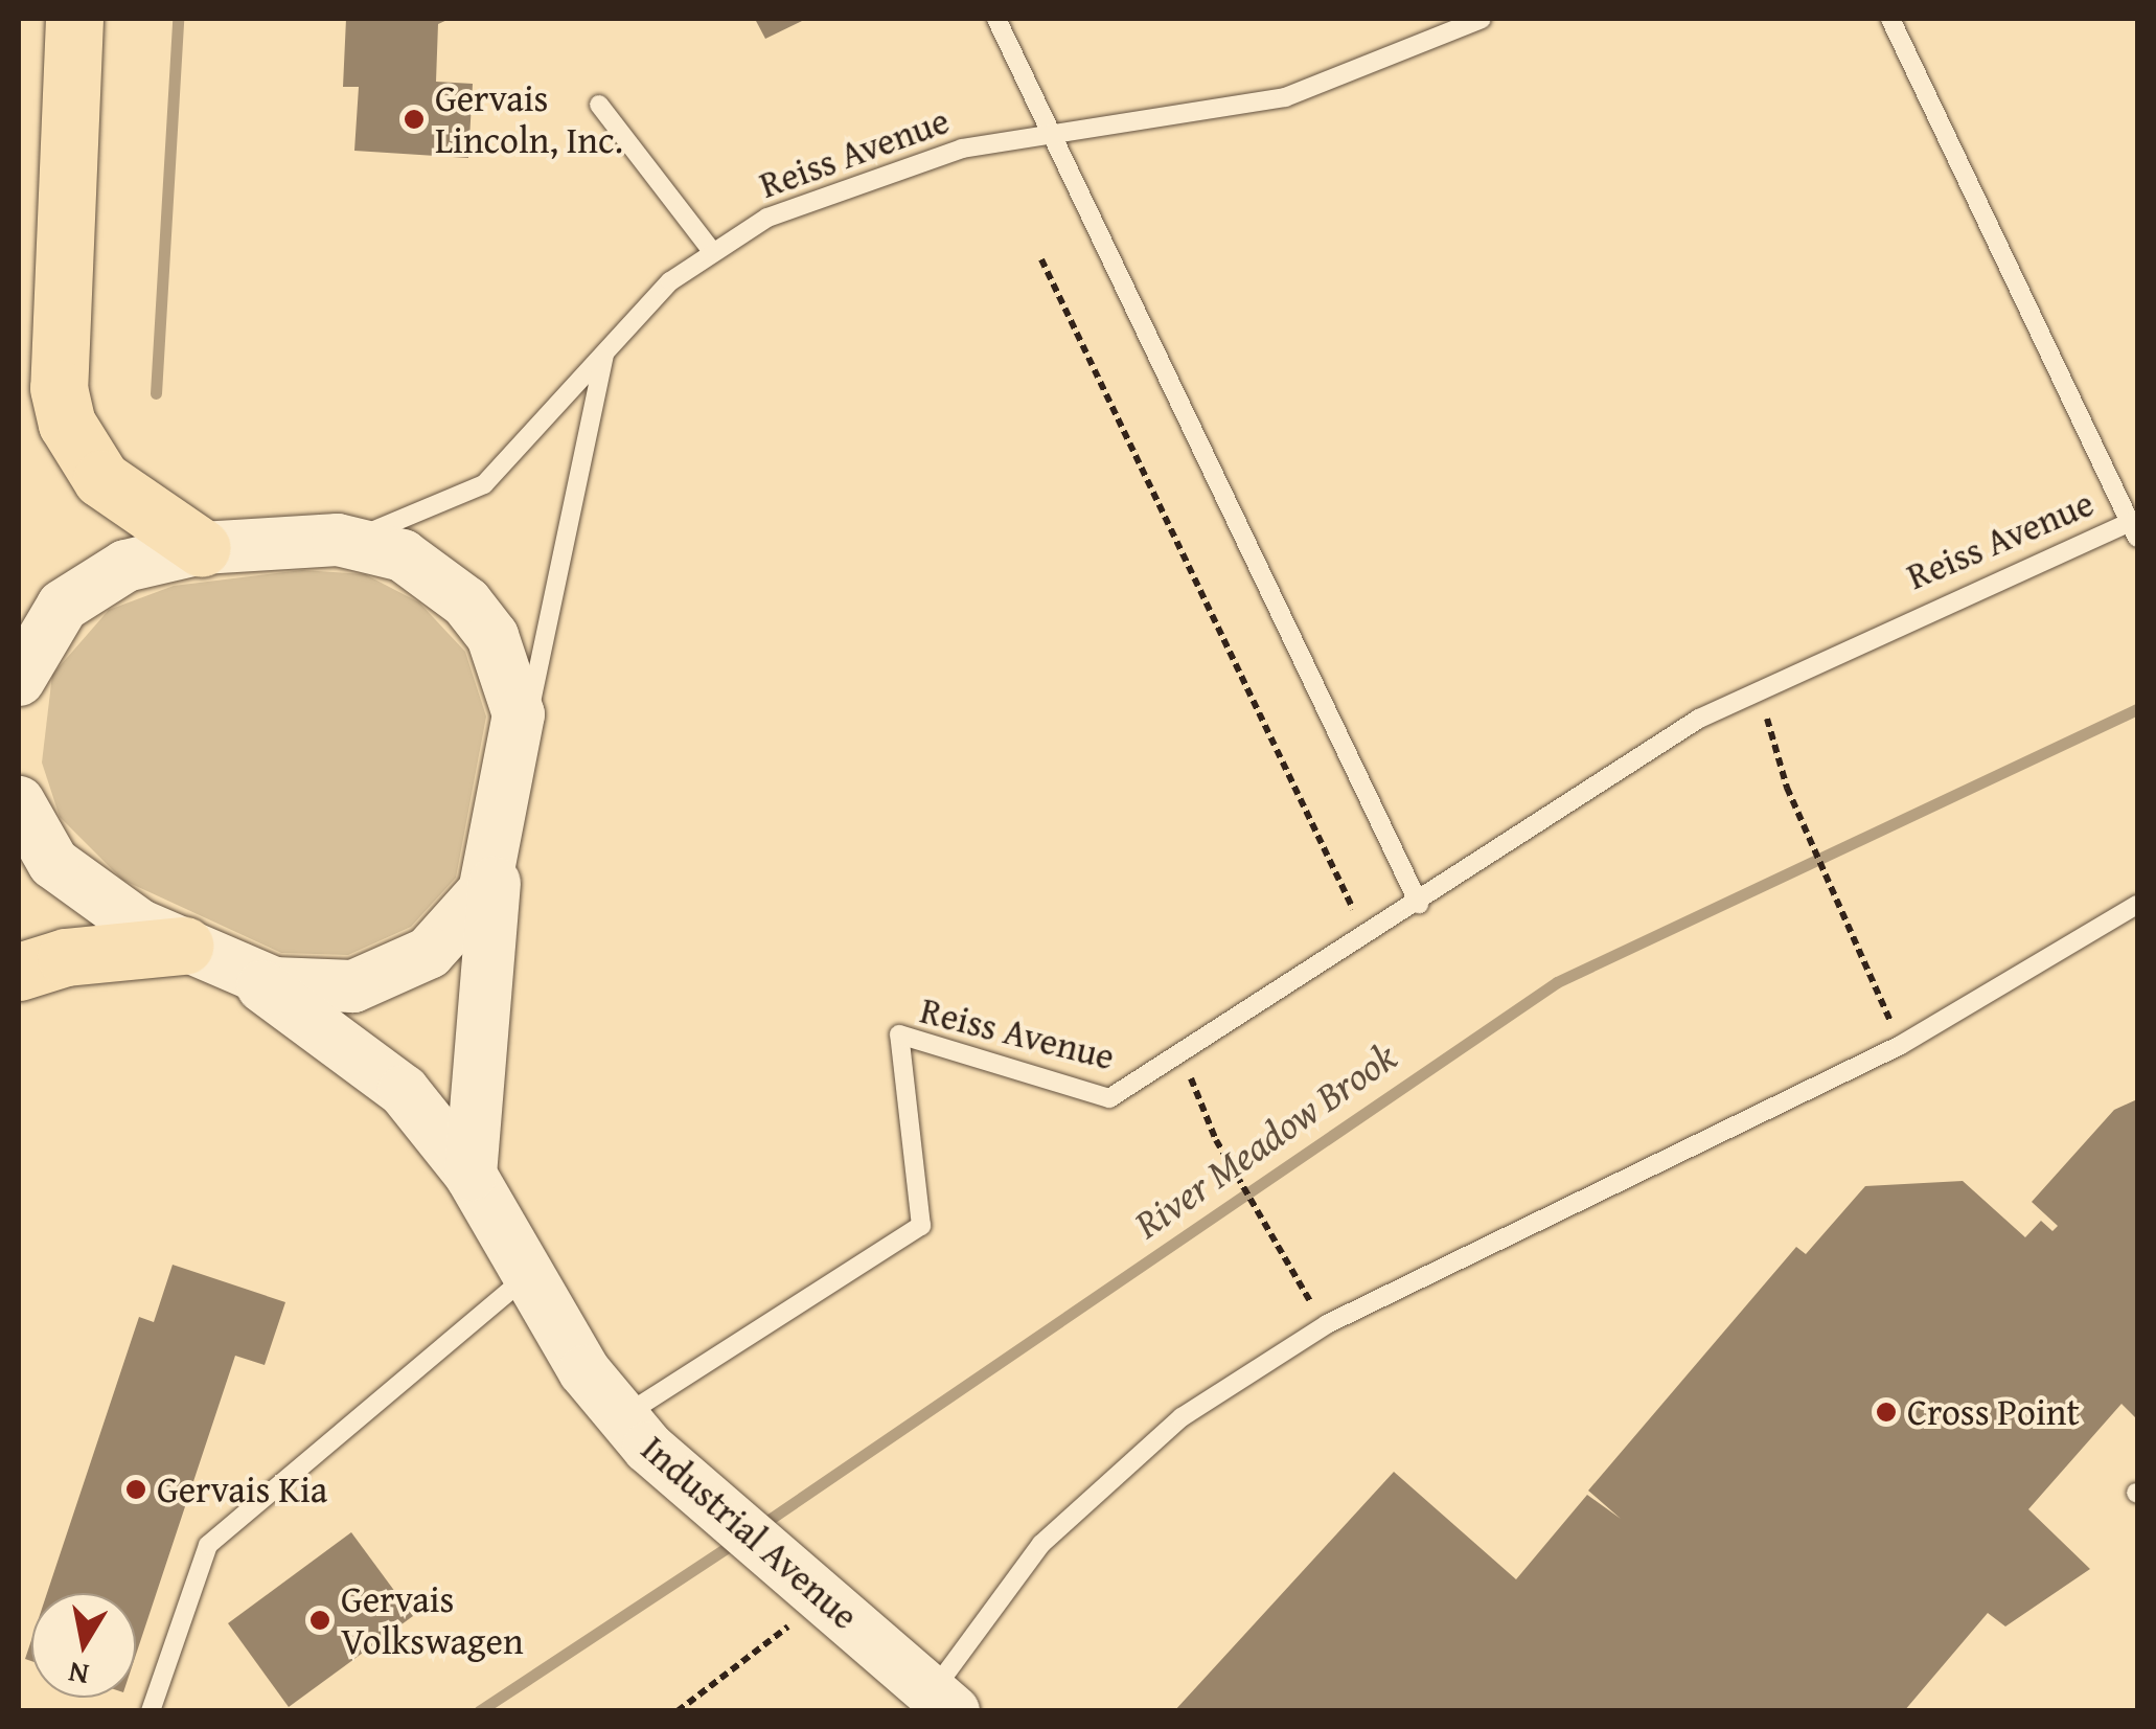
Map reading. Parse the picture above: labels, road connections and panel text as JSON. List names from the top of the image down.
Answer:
{
  "streets": {
    "main road": ["Industrial Avenue"],
    "lane": ["Reiss Avenue"]
  },
  "crossings": [
    ["Reiss Avenue", "Industrial Avenue"]
  ],
  "water": ["River Meadow Brook"],
  "places": [
    "Gervais Lincoln, Inc.",
    "Cross Point",
    "Gervais Kia",
    "Gervais Volkswagen"
  ],
  "north": "bottom"
}
